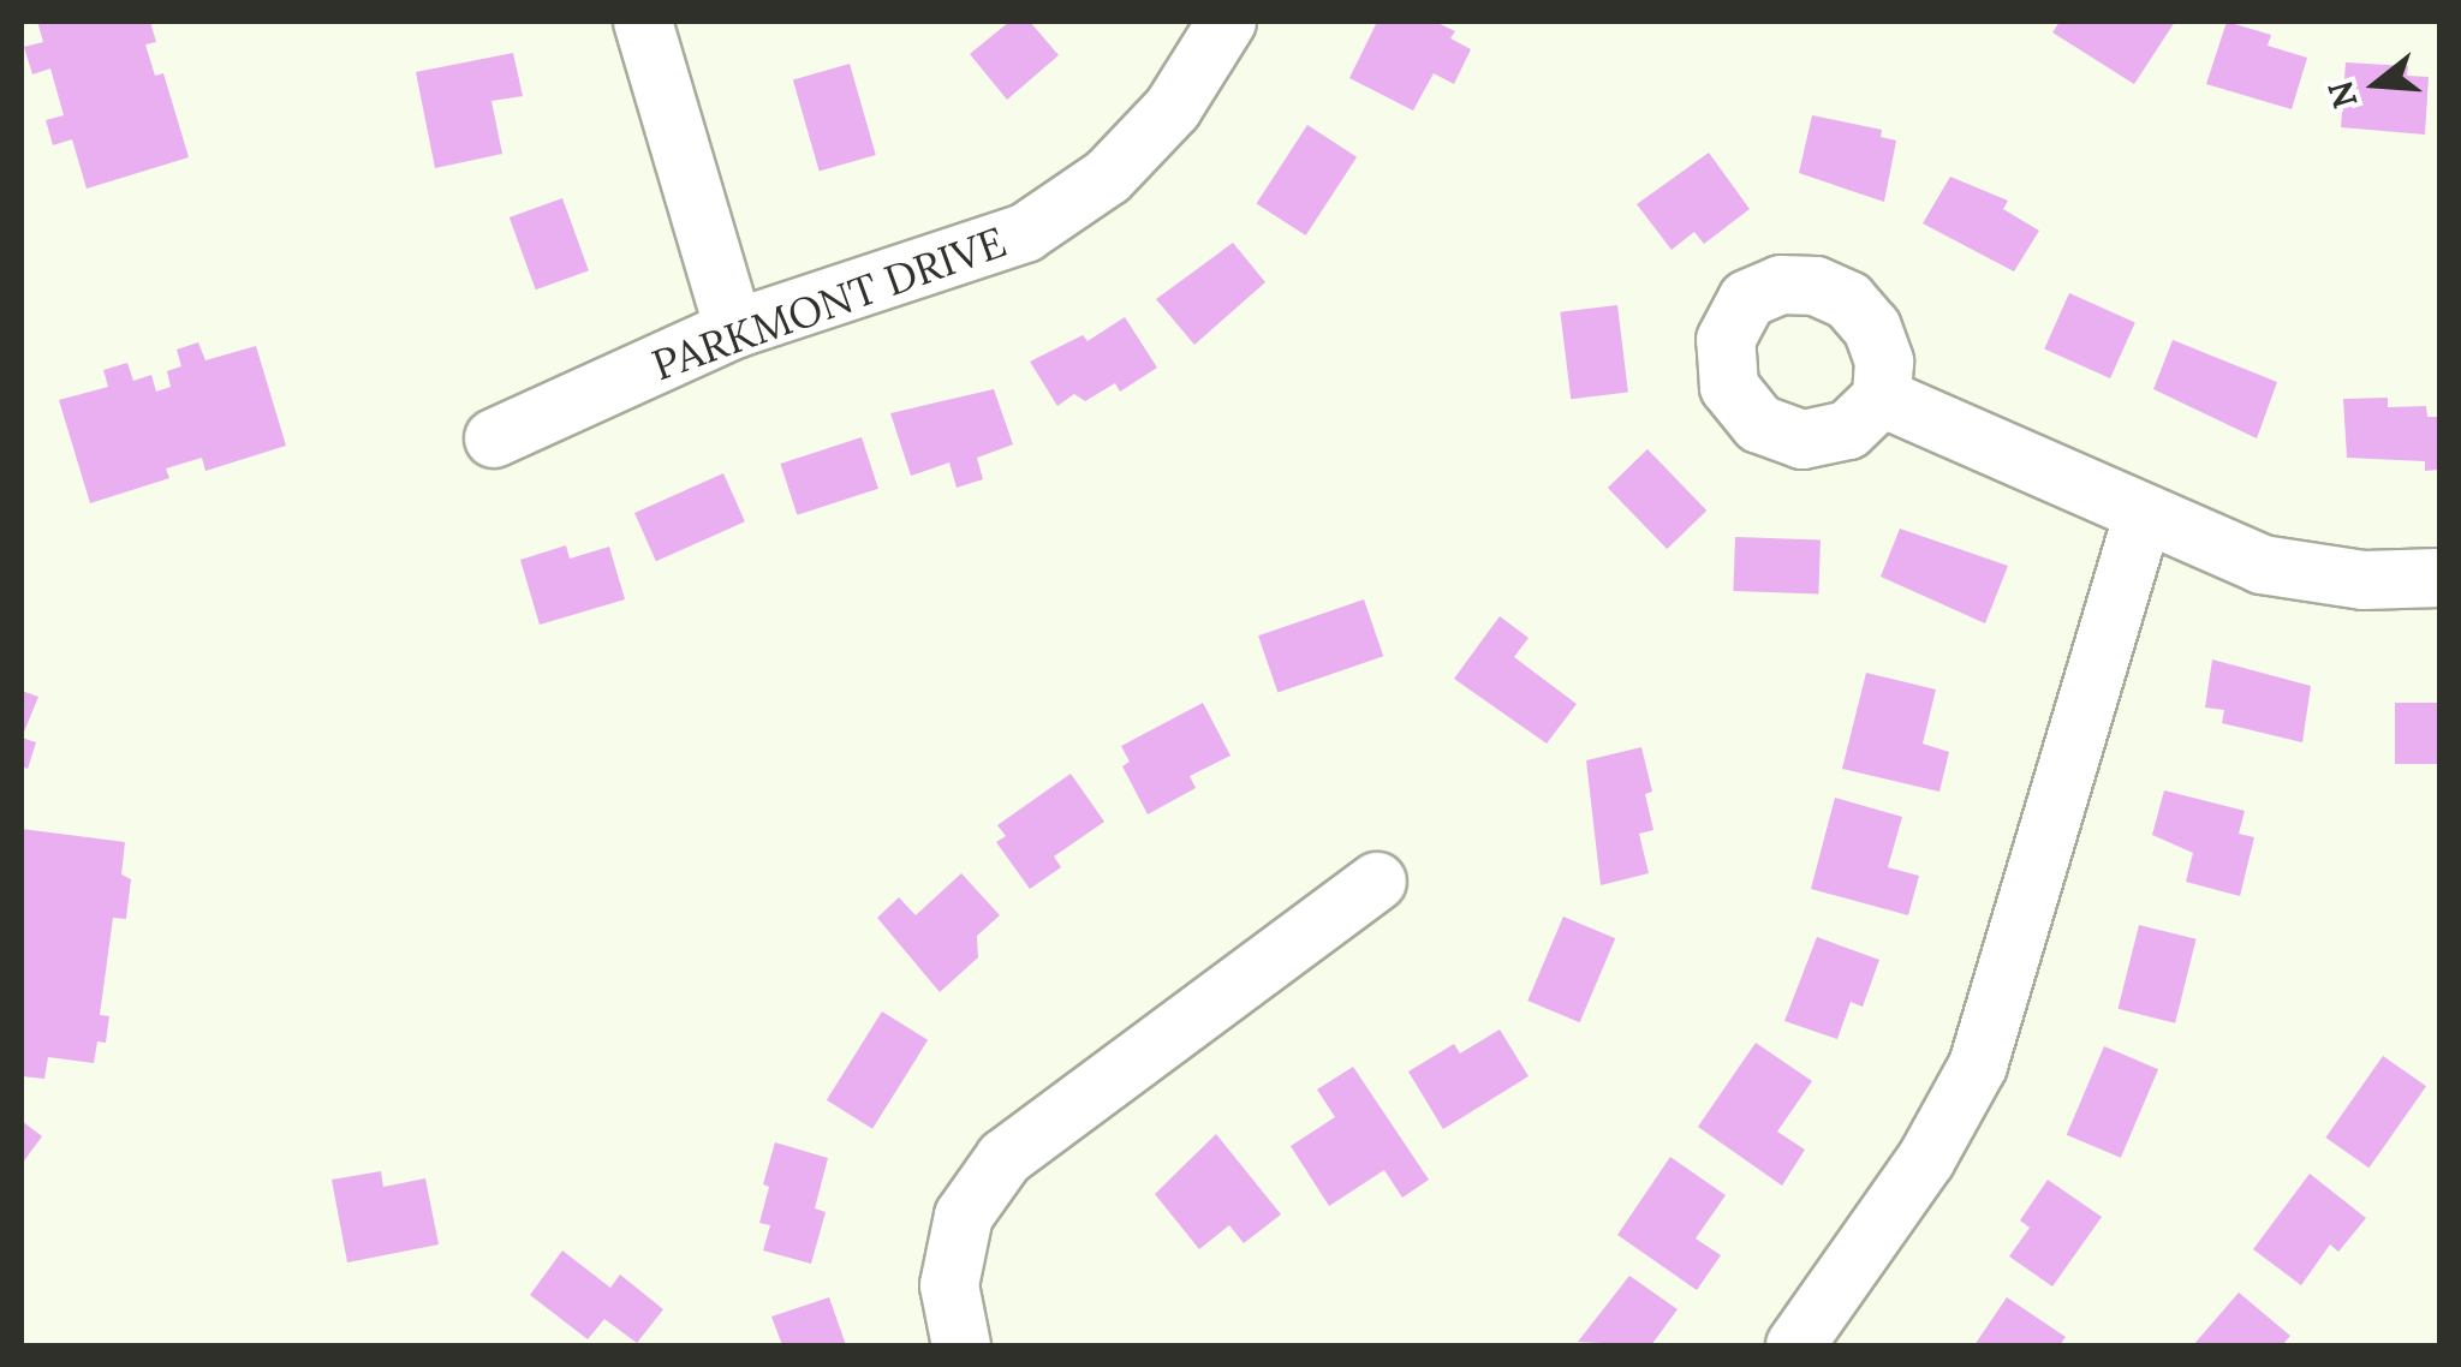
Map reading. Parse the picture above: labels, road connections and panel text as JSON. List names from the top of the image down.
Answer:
{
  "streets": {
    "street": ["PARKMONT DRIVE"]
  },
  "north": "left"
}
